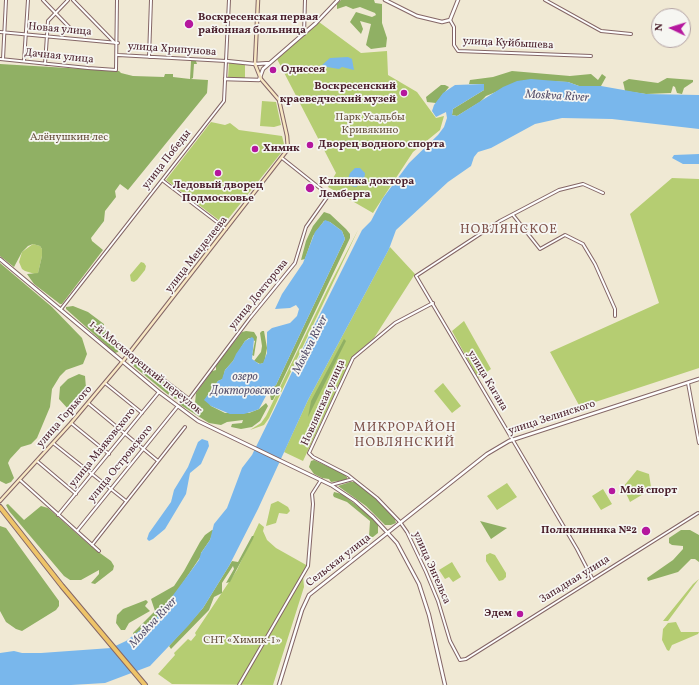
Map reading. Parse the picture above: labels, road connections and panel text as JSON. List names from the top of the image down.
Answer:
{
  "streets": {
    "main road": ["улица Менделеева", "улица Горького"],
    "street": [
      "Новая улица",
      "улица Куйбышева",
      "улица Хрипунова",
      "Дачная улица",
      "улица Победы",
      "улица Докторова",
      "1-й Москворецкий переулок",
      "улица Кагана",
      "Новлянская улица",
      "улица Зелинского",
      "улица Маяковского",
      "улица Островского",
      "Сельская улица",
      "улица Энгельса",
      "Западная улица"
    ]
  },
  "crossings": [
    ["улица Хрипунова", "Дачная улица"],
    ["улица Хрипунова", "улица Победы"],
    ["улица Победы", "1-й Москворецкий переулок"],
    ["улица Менделеева", "улица Докторова"],
    ["улица Менделеева", "1-й Москворецкий переулок"],
    ["улица Менделеева", "улица Горького"],
    ["1-й Москворецкий переулок", "улица Горького"],
    ["1-й Москворецкий переулок", "улица Зелинского"],
    ["1-й Москворецкий переулок", "улица Маяковского"],
    ["1-й Москворецкий переулок", "улица Островского"],
    ["1-й Москворецкий переулок", "Сельская улица"],
    ["улица Кагана", "Новлянская улица"],
    ["улица Кагана", "улица Зелинского"],
    ["улица Кагана", "Западная улица"],
    ["Новлянская улица", "улица Энгельса"],
    ["улица Горького", "улица Маяковского"],
    ["улица Зелинского", "Сельская улица"],
    ["улица Зелинского", "улица Энгельса"],
    ["улица Энгельса", "Западная улица"]
  ],
  "districts": ["НОВЛЯНСКОЕ", "МИКРОРАЙОН НОВЛЯНСКИЙ"],
  "water": ["Moskva River", "озеро Докторовское"],
  "parks": ["Парк Усадьбы Кривякино", "Алёнушкин лес", "СНТ «Химик-1»"],
  "places": [
    "Воскресенская первая районная больница",
    "Одиссея",
    "Воскресенский краеведческий музей",
    "Дворец водного спорта",
    "Химик",
    "Ледовый дворец Подмосковье",
    "Клиника доктора Лемберга",
    "Мой спорт",
    "Поликлиника №2",
    "Эдем"
  ],
  "north": "left"
}
